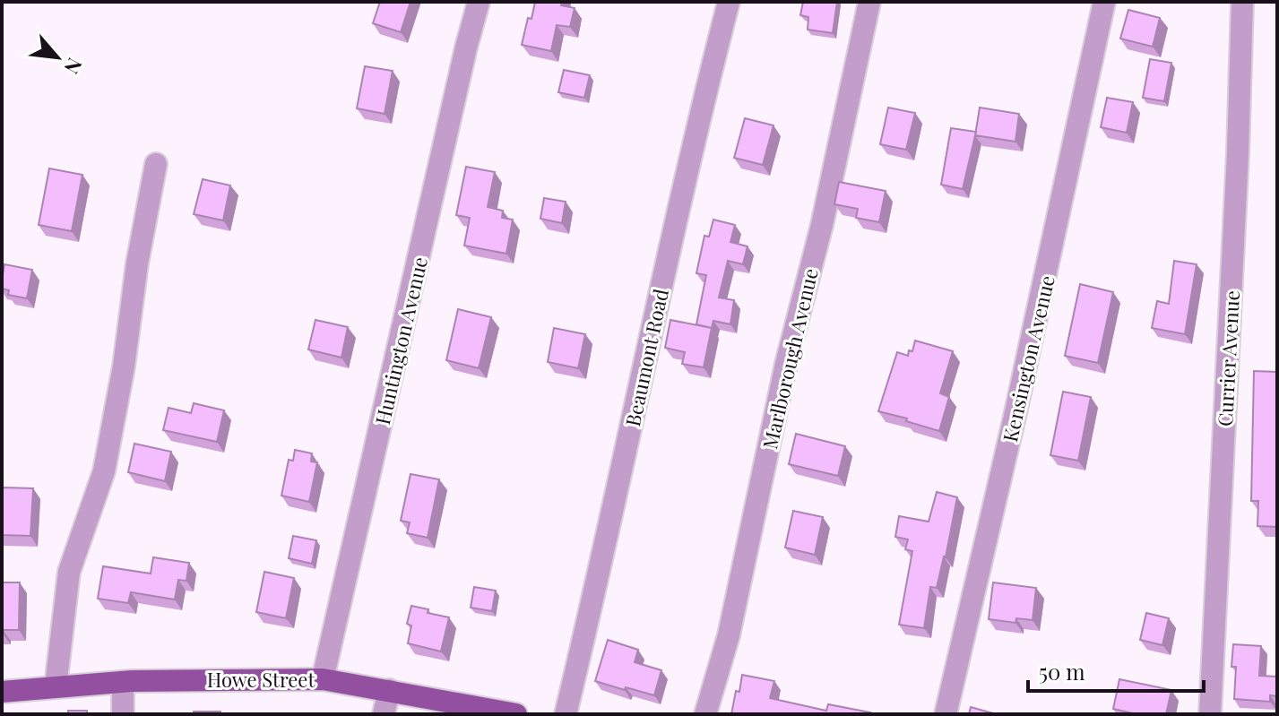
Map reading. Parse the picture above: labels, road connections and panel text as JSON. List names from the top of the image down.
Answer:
{
  "streets": {
    "main road": ["Howe Street"],
    "street": [
      "Huntington Avenue",
      "Beaumont Road",
      "Marlborough Avenue",
      "Kensington Avenue",
      "Currier Avenue"
    ]
  },
  "crossings": [
    ["Huntington Avenue", "Howe Street"]
  ],
  "scale_bar": "50 m",
  "north": "bottom right"
}
